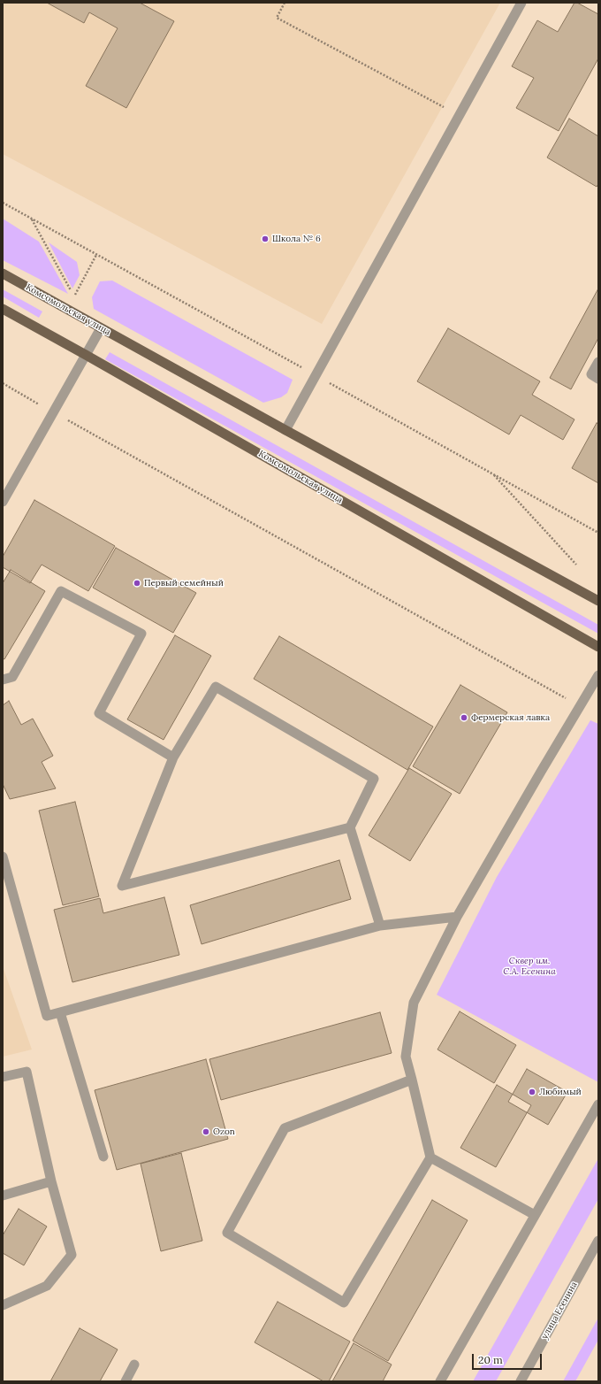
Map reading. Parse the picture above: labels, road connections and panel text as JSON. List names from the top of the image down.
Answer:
{
  "streets": {
    "main road": ["Комсомольская улица"],
    "street": ["улица Есенина"]
  },
  "parks": ["Сквер им. С.А. Есенина"],
  "places": [
    "Школа № 6",
    "Первый семейный",
    "Фермерская лавка",
    "Любимый",
    "Ozon"
  ],
  "scale_bar": "20 m"
}
